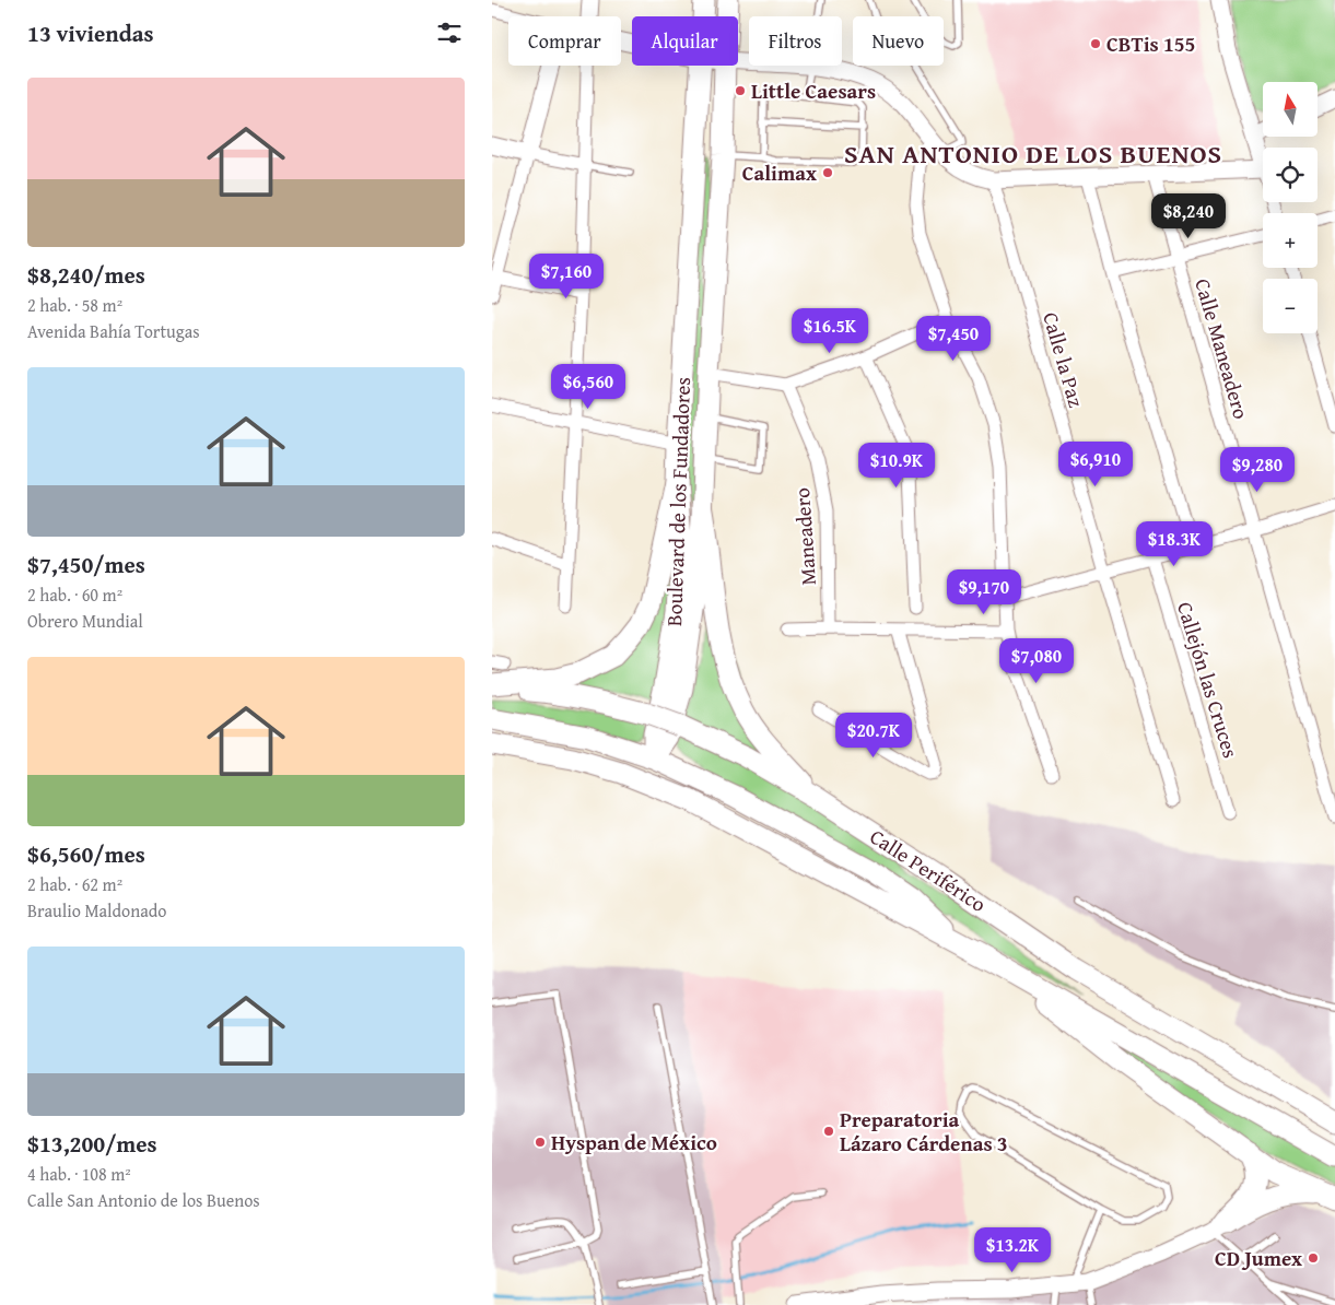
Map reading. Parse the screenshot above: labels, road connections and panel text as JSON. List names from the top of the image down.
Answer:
{
  "streets": {
    "main road": ["Boulevard de los Fundadores", "Calle Periférico"],
    "street": [
      "Calle Maneadero",
      "Calle la Paz",
      "Maneadero",
      "Callejón las Cruces"
    ]
  },
  "districts": ["SAN ANTONIO DE LOS BUENOS"],
  "places": [
    "CBTis 155",
    "Little Caesars",
    "Calimax",
    "Preparatoria Lázaro Cárdenas 3",
    "Hyspan de México",
    "CD Jumex"
  ],
  "north": "top",
  "page": {
    "heading": "13 viviendas",
    "chip": [
      "Comprar",
      "Alquilar",
      "Filtros",
      "Nuevo"
    ],
    "list": [
      {
        "name": "$8,240/mes",
        "note": "2 hab. · 58 m² · Avenida Bahía Tortugas"
      },
      {
        "name": "$7,450/mes",
        "note": "2 hab. · 60 m² · Obrero Mundial"
      },
      {
        "name": "$6,560/mes",
        "note": "2 hab. · 62 m² · Braulio Maldonado"
      },
      {
        "name": "$13,200/mes",
        "note": "4 hab. · 108 m² · Calle San Antonio de los Buenos"
      }
    ],
    "map_buttons": ["+", "−"],
    "price": [
      "$8,240",
      "$7,160",
      "$16.5K",
      "$7,450",
      "$6,560",
      "$6,910",
      "$10.9K",
      "$9,280",
      "$18.3K",
      "$9,170",
      "$7,080",
      "$20.7K",
      "$13.2K"
    ]
  }
}
